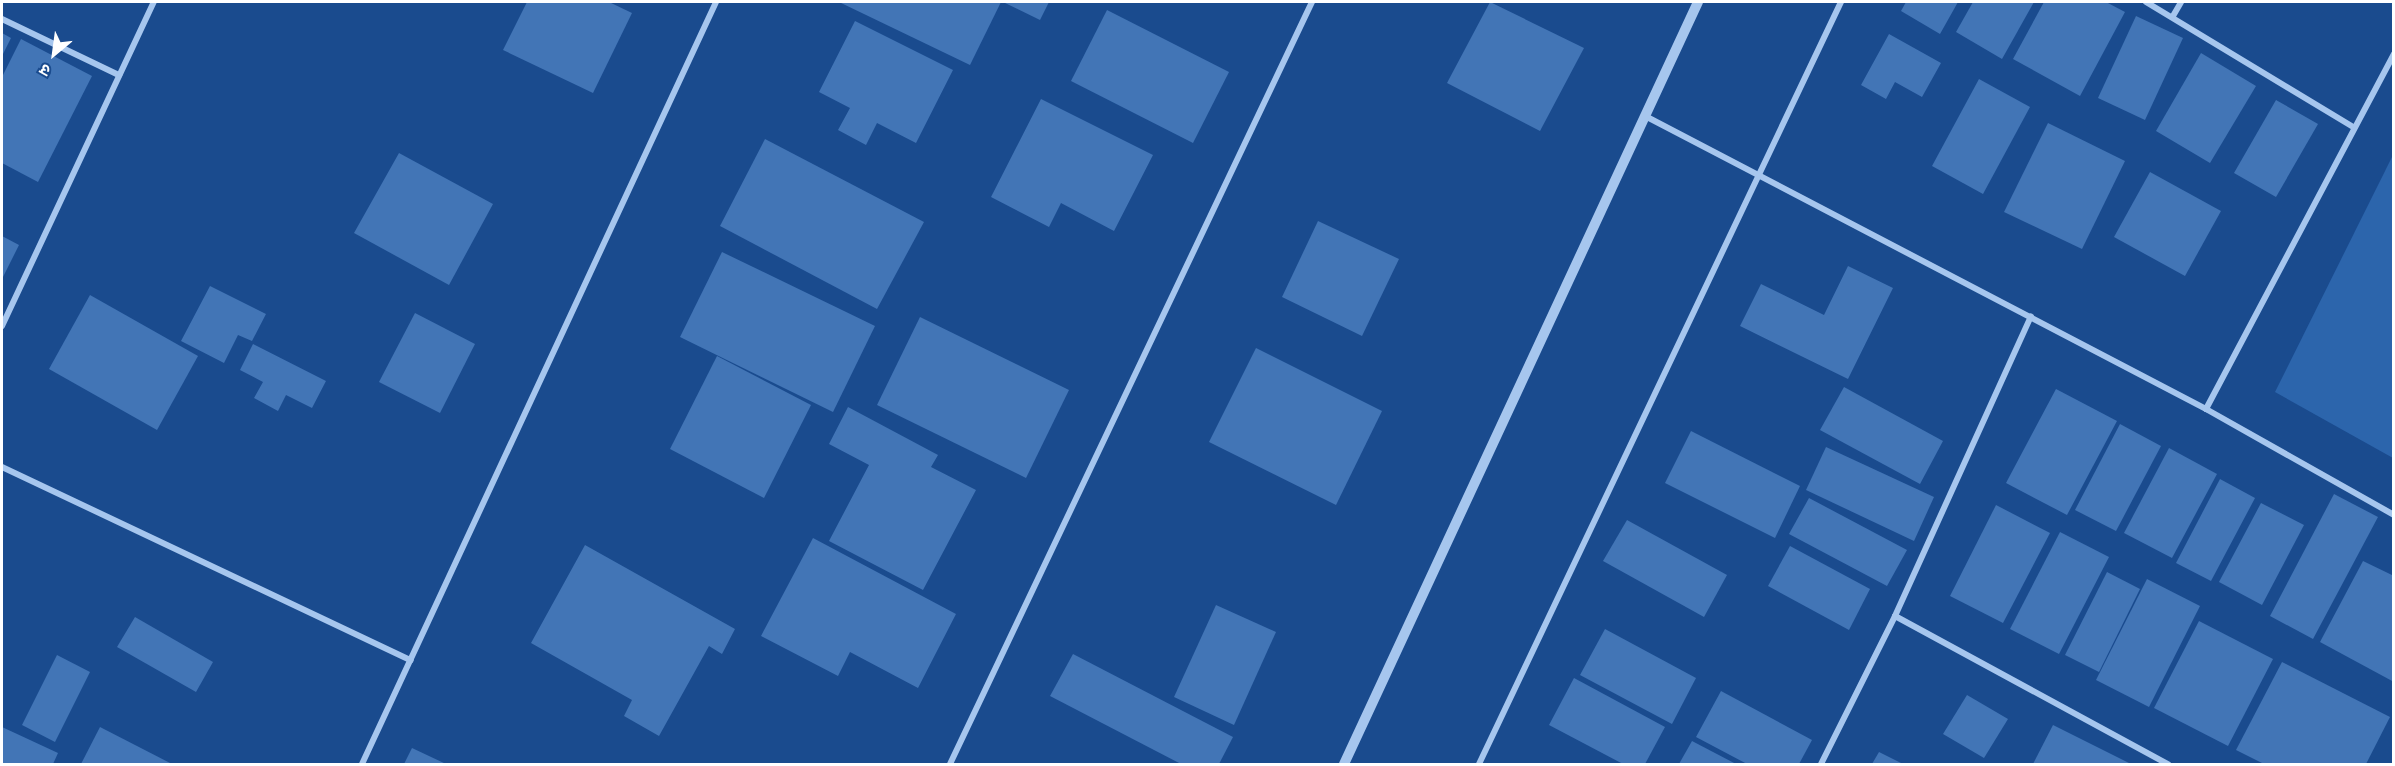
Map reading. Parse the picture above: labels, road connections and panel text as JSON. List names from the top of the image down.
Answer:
{
  "north": "bottom left"
}
